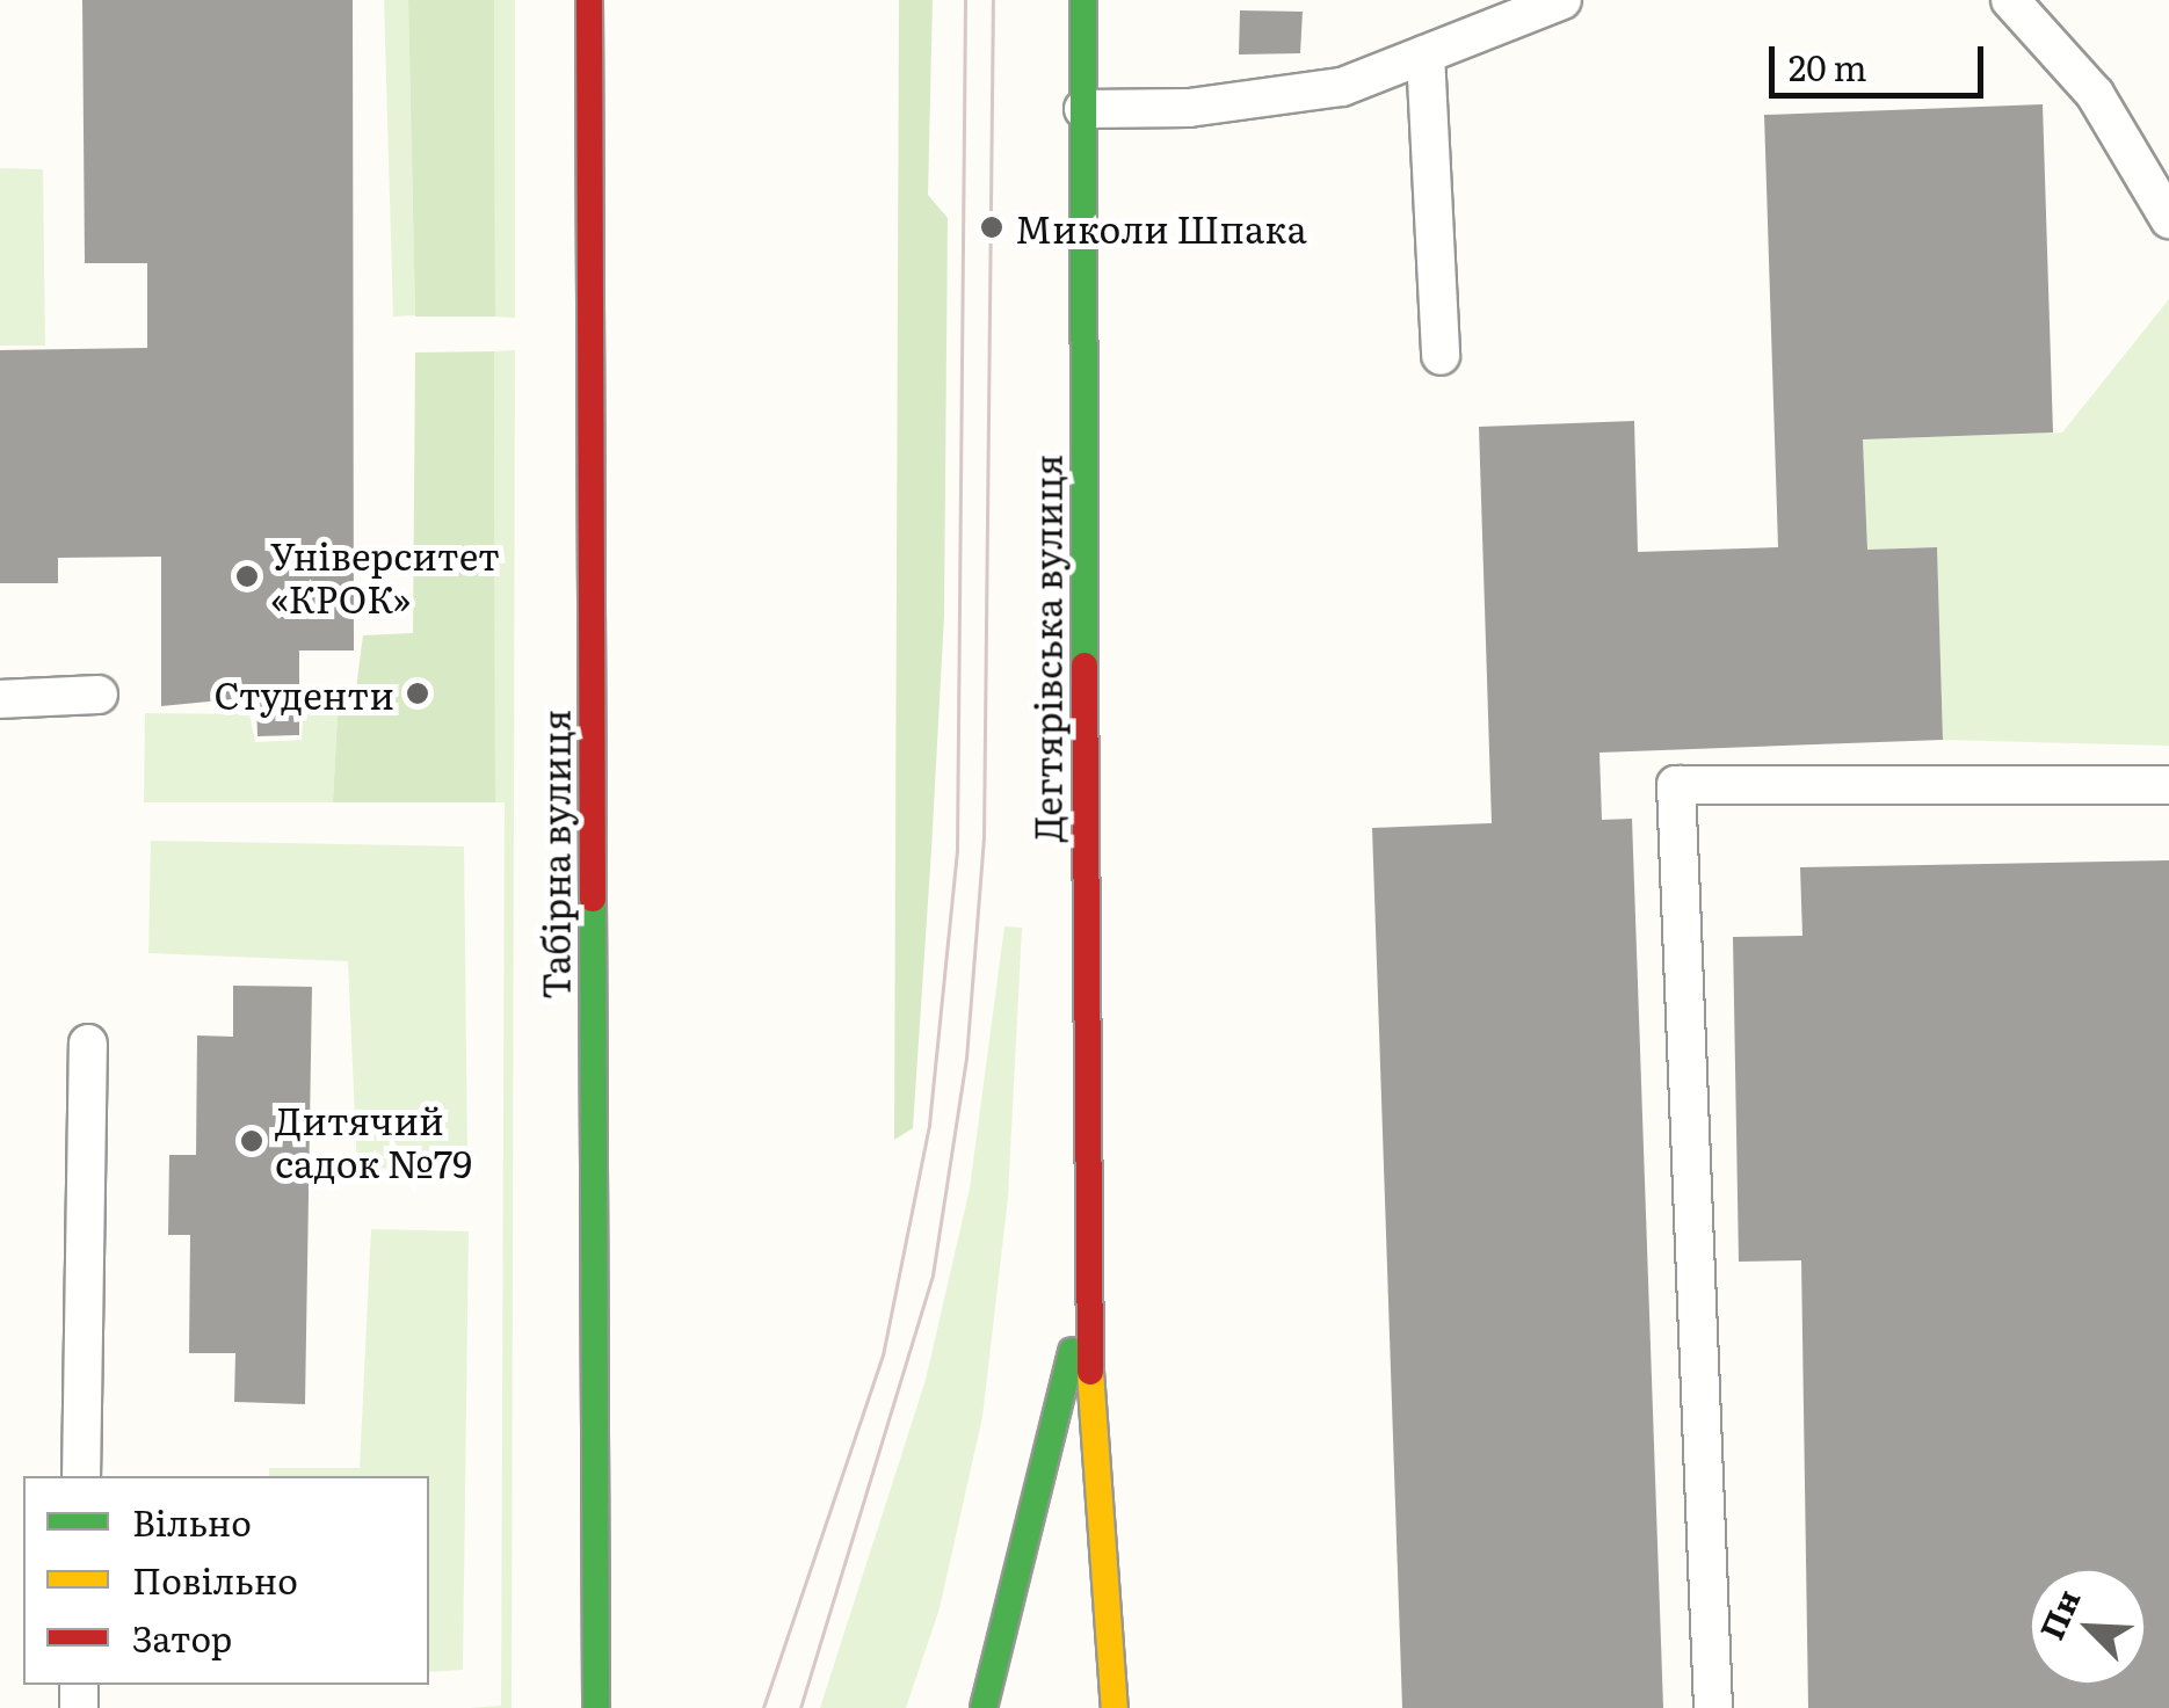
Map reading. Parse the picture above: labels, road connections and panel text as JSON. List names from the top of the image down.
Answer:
{
  "streets": {
    "main road": ["Дегтярівська вулиця", "Табірна вулиця"]
  },
  "places": [
    "Миколи Шпака",
    "Університет «КРОК»",
    "Студенти",
    "Дитячий садок №79"
  ],
  "legend": ["Вільно", "Повільно", "Затор"],
  "scale_bar": "20 m",
  "north": "top left"
}
